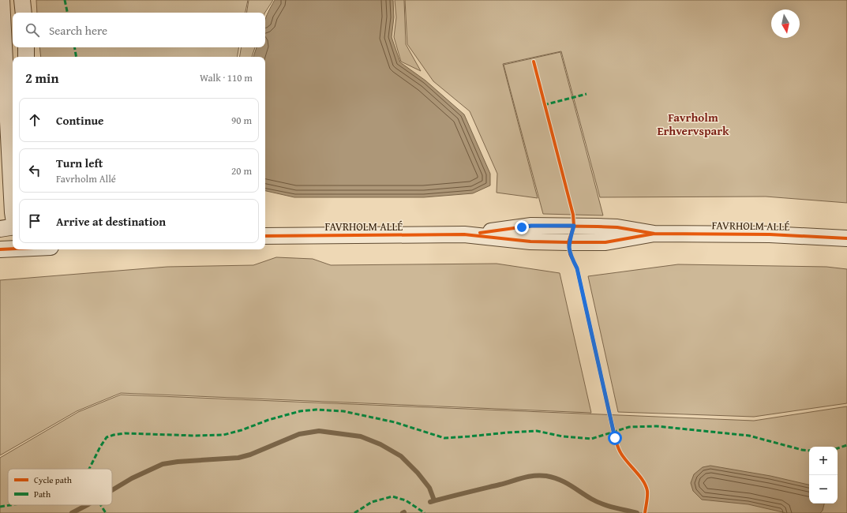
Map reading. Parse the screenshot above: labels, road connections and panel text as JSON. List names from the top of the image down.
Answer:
{
  "streets": {
    "street": ["FAVRHOLM ALLÉ"]
  },
  "districts": ["Favrholm Erhvervspark"],
  "legend": ["Cycle path", "Path"],
  "north": "bottom",
  "page": {
    "search": "Search here",
    "heading": ["2 min", "Walk · 110 m"],
    "list": [
      ["Continue", "90 m"],
      ["Turn left", "Favrholm Allé", "20 m"],
      "Arrive at destination"
    ],
    "map_buttons": ["+", "−"]
  }
}
